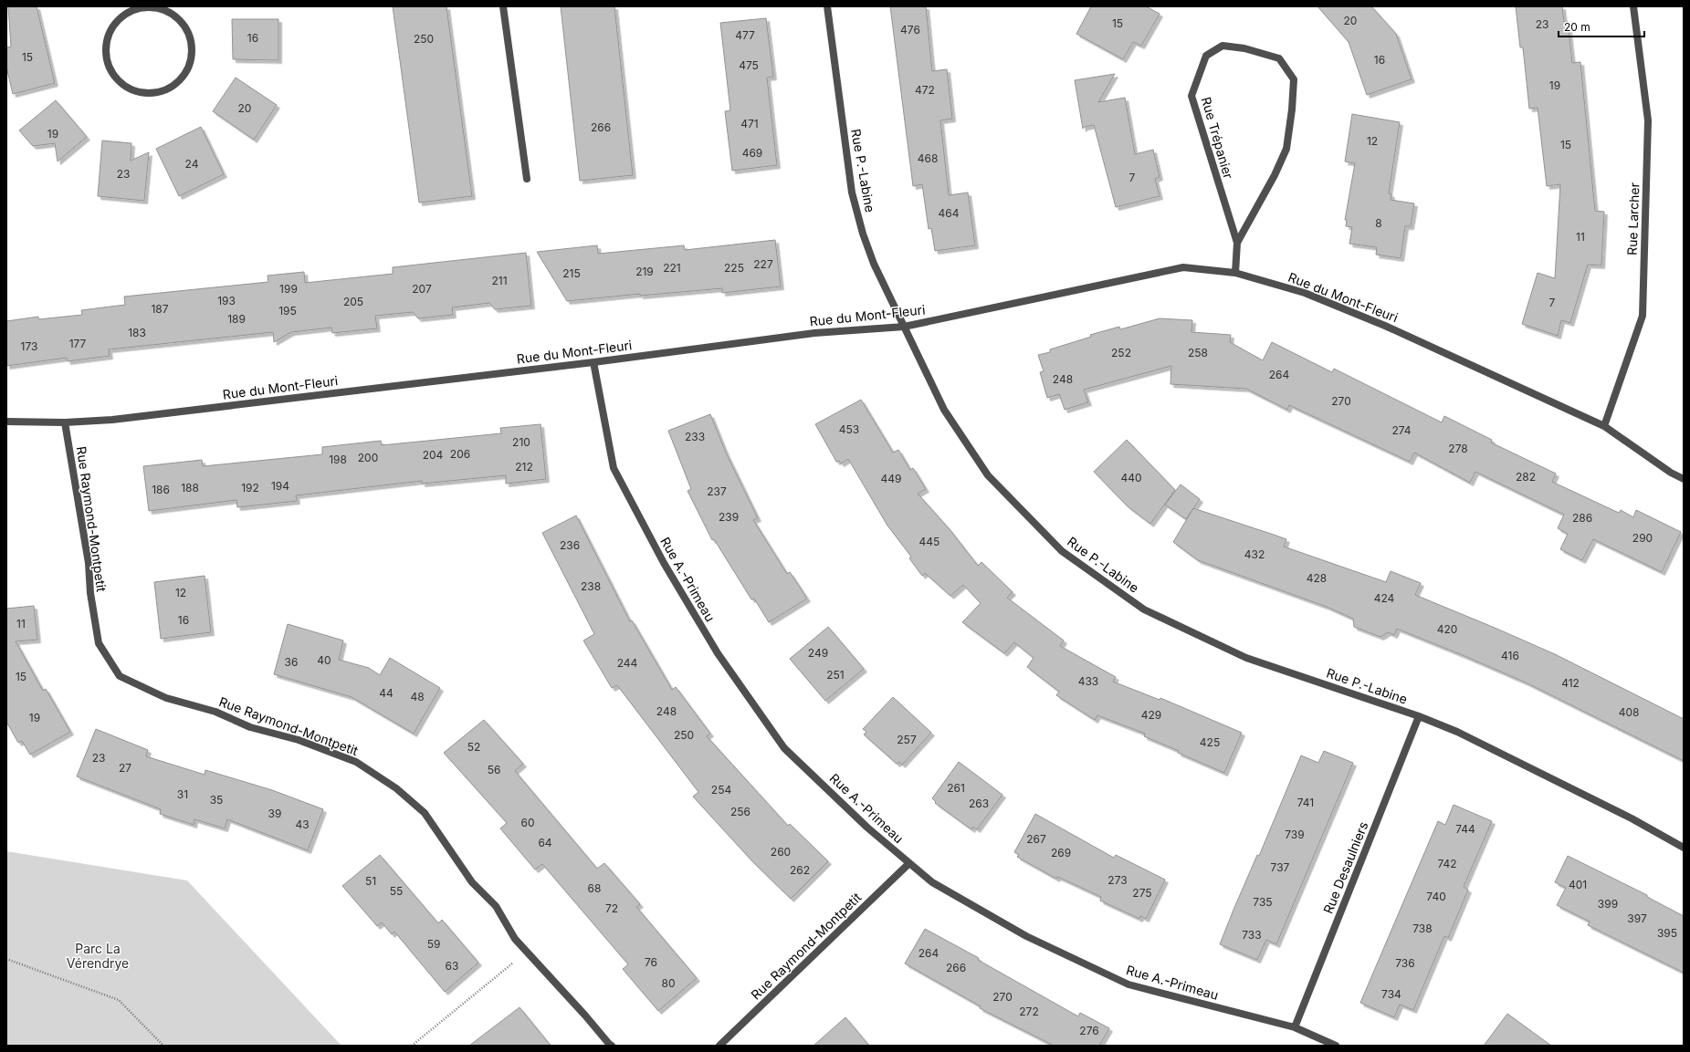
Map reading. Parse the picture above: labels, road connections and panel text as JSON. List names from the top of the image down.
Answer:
{
  "streets": {
    "street": [
      "Rue Trépanier",
      "Rue P.-Labine",
      "Rue Larcher",
      "Rue du Mont-Fleuri",
      "Rue Raymond-Montpetit",
      "Rue A.-Primeau",
      "Rue Desaulniers"
    ]
  },
  "crossings": [
    ["Rue Trépanier", "Rue du Mont-Fleuri"],
    ["Rue P.-Labine", "Rue du Mont-Fleuri"],
    ["Rue P.-Labine", "Rue Desaulniers"],
    ["Rue Larcher", "Rue du Mont-Fleuri"],
    ["Rue du Mont-Fleuri", "Rue Raymond-Montpetit"],
    ["Rue du Mont-Fleuri", "Rue A.-Primeau"],
    ["Rue Raymond-Montpetit", "Rue A.-Primeau"],
    ["Rue A.-Primeau", "Rue Desaulniers"]
  ],
  "parks": ["Parc La Vérendrye"],
  "house_numbers": [
    "20",
    "15",
    "23",
    "476",
    "477",
    "16",
    "250",
    "15",
    "16",
    "475",
    "19",
    "472",
    "20",
    "471",
    "266",
    "19",
    "12",
    "15",
    "469",
    "468",
    "24",
    "23",
    "7",
    "464",
    "8",
    "11",
    "227",
    "221",
    "225",
    "219",
    "215",
    "211",
    "199",
    "207",
    "193",
    "205",
    "7",
    "187",
    "195",
    "189",
    "183",
    "177",
    "173",
    "252",
    "258",
    "264",
    "248",
    "270",
    "453",
    "274",
    "233",
    "210",
    "278",
    "206",
    "204",
    "200",
    "198",
    "212",
    "282",
    "440",
    "449",
    "194",
    "188",
    "192",
    "186",
    "237",
    "239",
    "286",
    "290",
    "445",
    "236",
    "432",
    "428",
    "238",
    "12",
    "424",
    "16",
    "11",
    "420",
    "249",
    "416",
    "40",
    "36",
    "244",
    "251",
    "15",
    "433",
    "412",
    "44",
    "48",
    "248",
    "408",
    "429",
    "19",
    "250",
    "257",
    "425",
    "52",
    "23",
    "27",
    "56",
    "261",
    "254",
    "31",
    "35",
    "741",
    "263",
    "256",
    "39",
    "60",
    "43",
    "744",
    "739",
    "267",
    "64",
    "260",
    "269",
    "742",
    "737",
    "262",
    "273",
    "51",
    "401",
    "68",
    "55",
    "275",
    "740",
    "735",
    "399",
    "72",
    "397",
    "738",
    "395",
    "733",
    "59",
    "264",
    "76",
    "736",
    "63",
    "266",
    "80",
    "734",
    "270",
    "272",
    "276"
  ],
  "scale_bar": "20 m"
}
